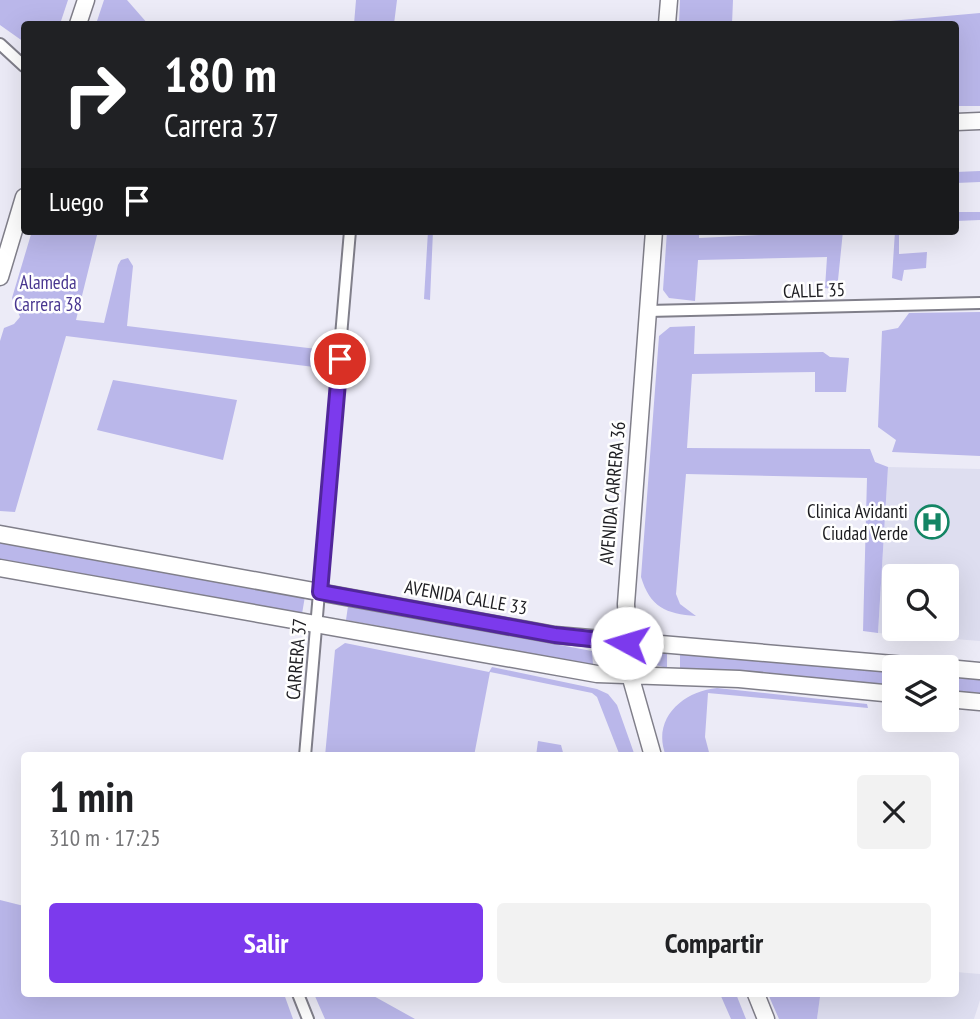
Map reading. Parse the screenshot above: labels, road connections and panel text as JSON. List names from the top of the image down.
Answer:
{
  "streets": {
    "main road": ["AVENIDA CARRERA 36", "AVENIDA CALLE 33"],
    "street": ["CALLE 35", "CARRERA 37"]
  },
  "crossings": [
    ["CALLE 35", "AVENIDA CARRERA 36"],
    ["AVENIDA CARRERA 36", "AVENIDA CALLE 33"],
    ["AVENIDA CALLE 33", "CARRERA 37"]
  ],
  "parks": ["Alameda Carrera 38"],
  "places": {
    "hospital": ["Clinica Avidanti Ciudad Verde"]
  },
  "page": {
    "turn": ["180 m", "Carrera 37"],
    "then": "Luego",
    "heading": ["1 min", "310 m · 17:25"],
    "buttons": ["Salir", "Compartir"]
  }
}
